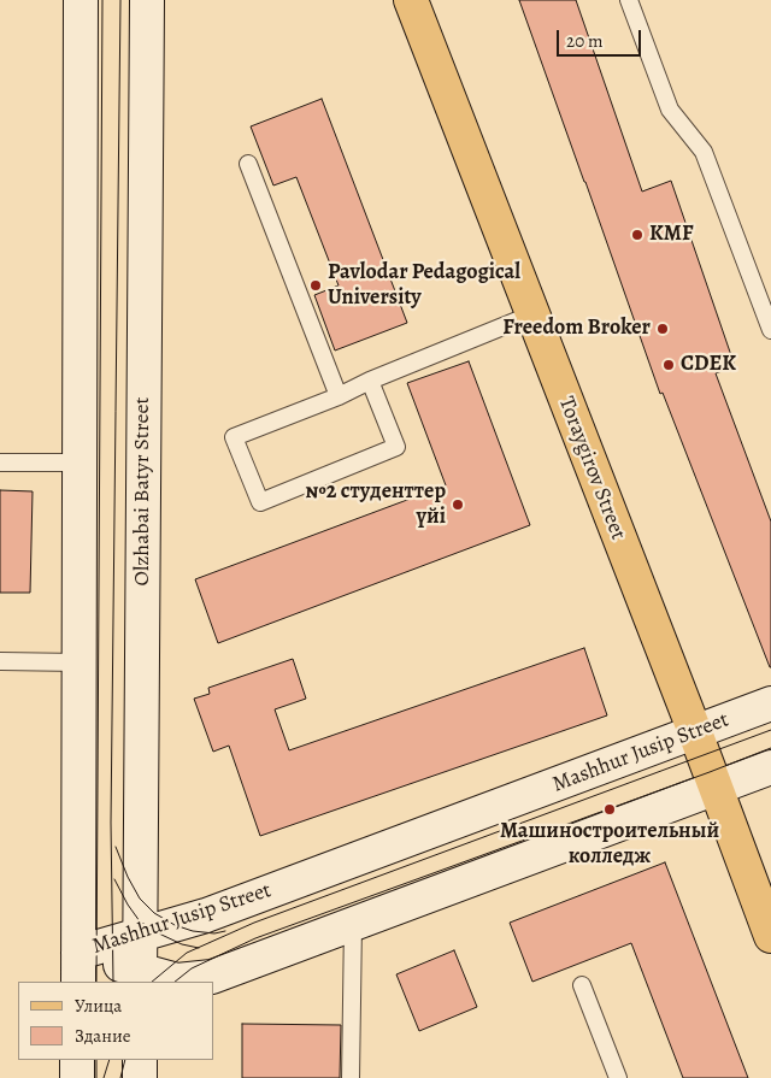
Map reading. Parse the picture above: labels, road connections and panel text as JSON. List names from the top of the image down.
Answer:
{
  "streets": {
    "main road": ["Toraygirov Street", "Olzhabai Batyr Street", "Mashhur Jusip Street"]
  },
  "crossings": [
    ["Toraygirov Street", "Mashhur Jusip Street"],
    ["Olzhabai Batyr Street", "Mashhur Jusip Street"]
  ],
  "places": [
    "KMF",
    "Pavlodar Pedagogical University",
    "Freedom Broker",
    "CDEK",
    "№2 студенттер үйі",
    "Машиностроительный колледж"
  ],
  "legend": ["Улица", "Здание"],
  "scale_bar": "20 m"
}
